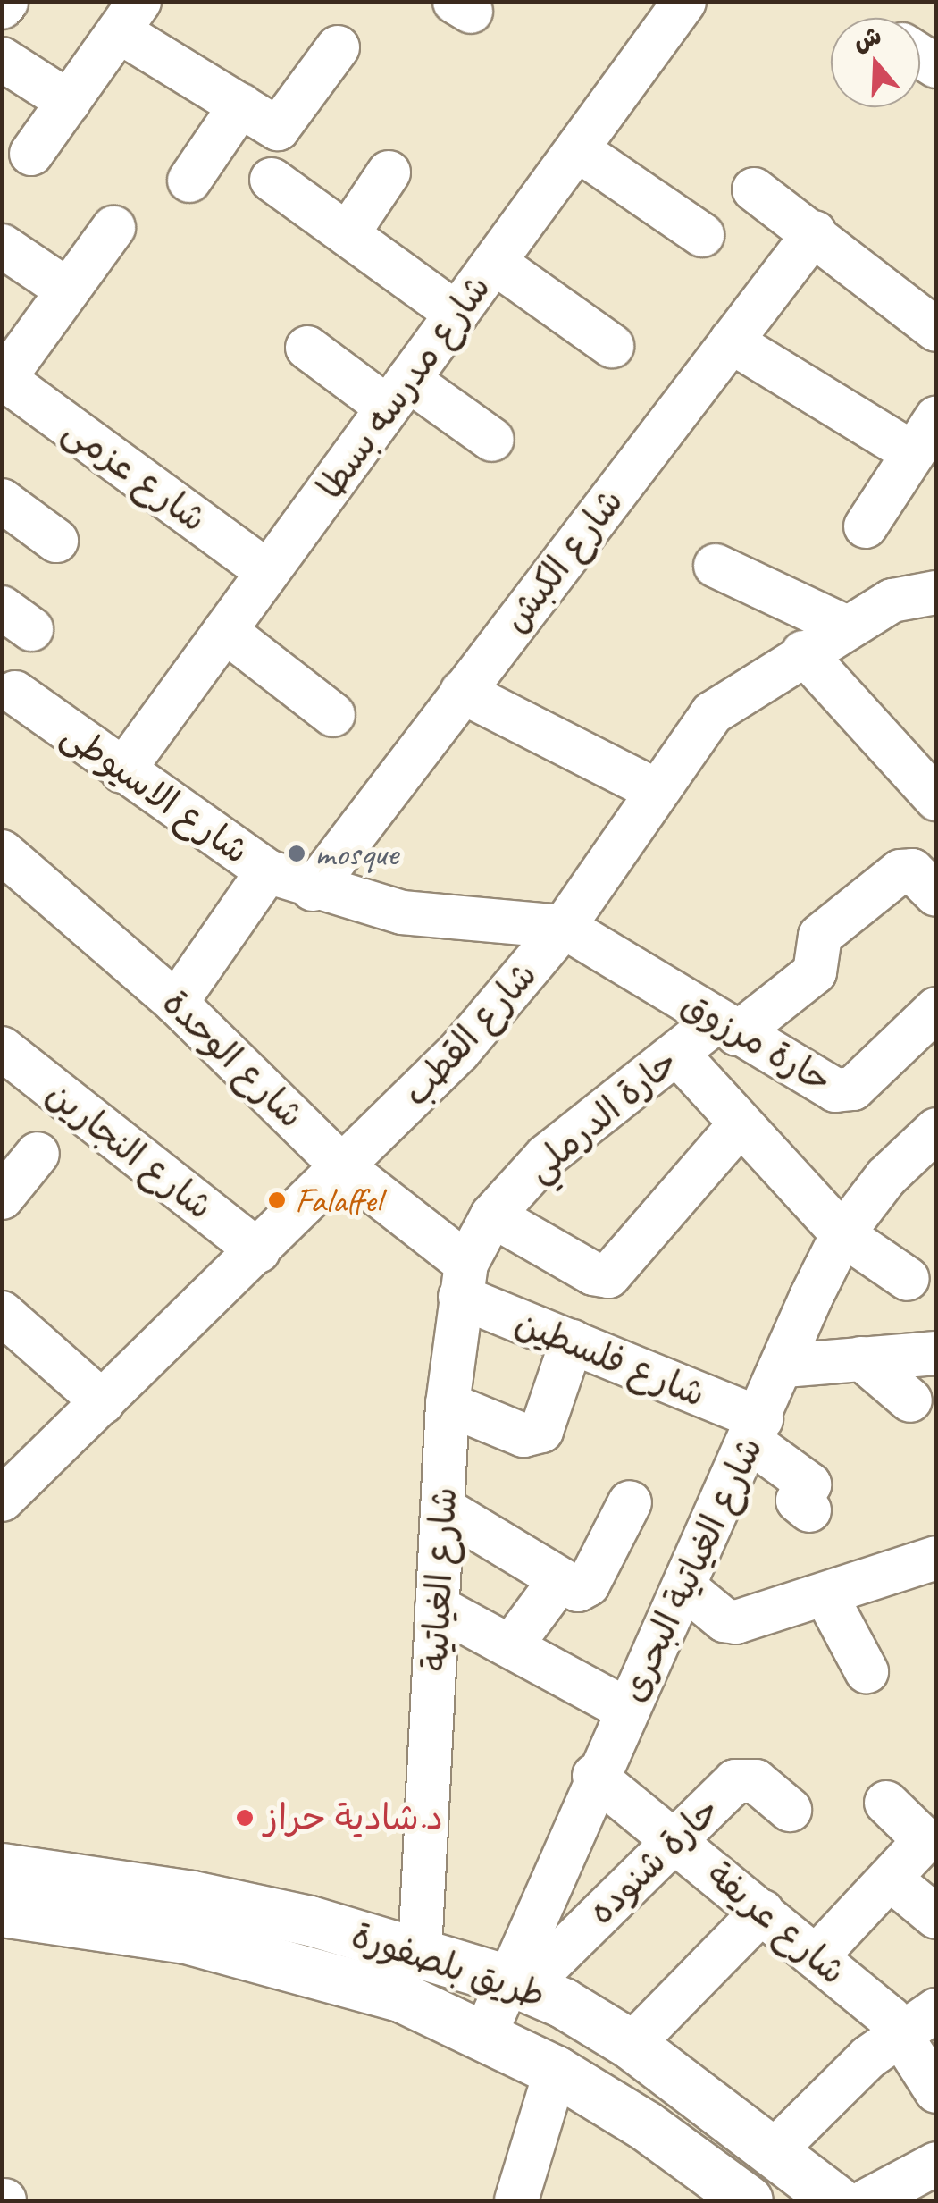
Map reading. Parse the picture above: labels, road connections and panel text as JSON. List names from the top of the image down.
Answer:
{
  "streets": {
    "main road": ["طريق بلصفورة"],
    "street": [
      "شارع مدرسه بسطا",
      "شارع عزمى",
      "شارع الكبش",
      "شارع الاسيوطى",
      "شارع القطب",
      "حارة مرزوق",
      "شارع الوحدة",
      "حارة الدرملي",
      "شارع النجارين",
      "شارع فلسطين",
      "شارع الغياتية البحرى",
      "شارع الغياتية",
      "حارة شنوده",
      "شارع عريفة"
    ]
  },
  "crossings": [
    ["شارع مدرسه بسطا", "شارع عزمى"],
    ["شارع مدرسه بسطا", "شارع الاسيوطى"],
    ["شارع الكبش", "شارع الاسيوطى"],
    ["شارع الاسيوطى", "شارع القطب"],
    ["شارع الاسيوطى", "حارة مرزوق"],
    ["شارع القطب", "حارة مرزوق"],
    ["شارع القطب", "شارع الوحدة"],
    ["شارع القطب", "شارع النجارين"],
    ["حارة مرزوق", "حارة الدرملي"],
    ["شارع الوحدة", "شارع فلسطين"],
    ["شارع الوحدة", "شارع الغياتية"],
    ["حارة الدرملي", "شارع الغياتية"],
    ["شارع فلسطين", "شارع الغياتية البحرى"],
    ["شارع فلسطين", "شارع الغياتية"],
    ["شارع الغياتية البحرى", "حارة شنوده"],
    ["شارع الغياتية البحرى", "شارع عريفة"],
    ["شارع الغياتية البحرى", "طريق بلصفورة"],
    ["شارع الغياتية", "طريق بلصفورة"],
    ["حارة شنوده", "شارع عريفة"],
    ["حارة شنوده", "طريق بلصفورة"]
  ],
  "places": ["mosque", "Falaffel", "د.شادية حراز"],
  "north": "top"
}
